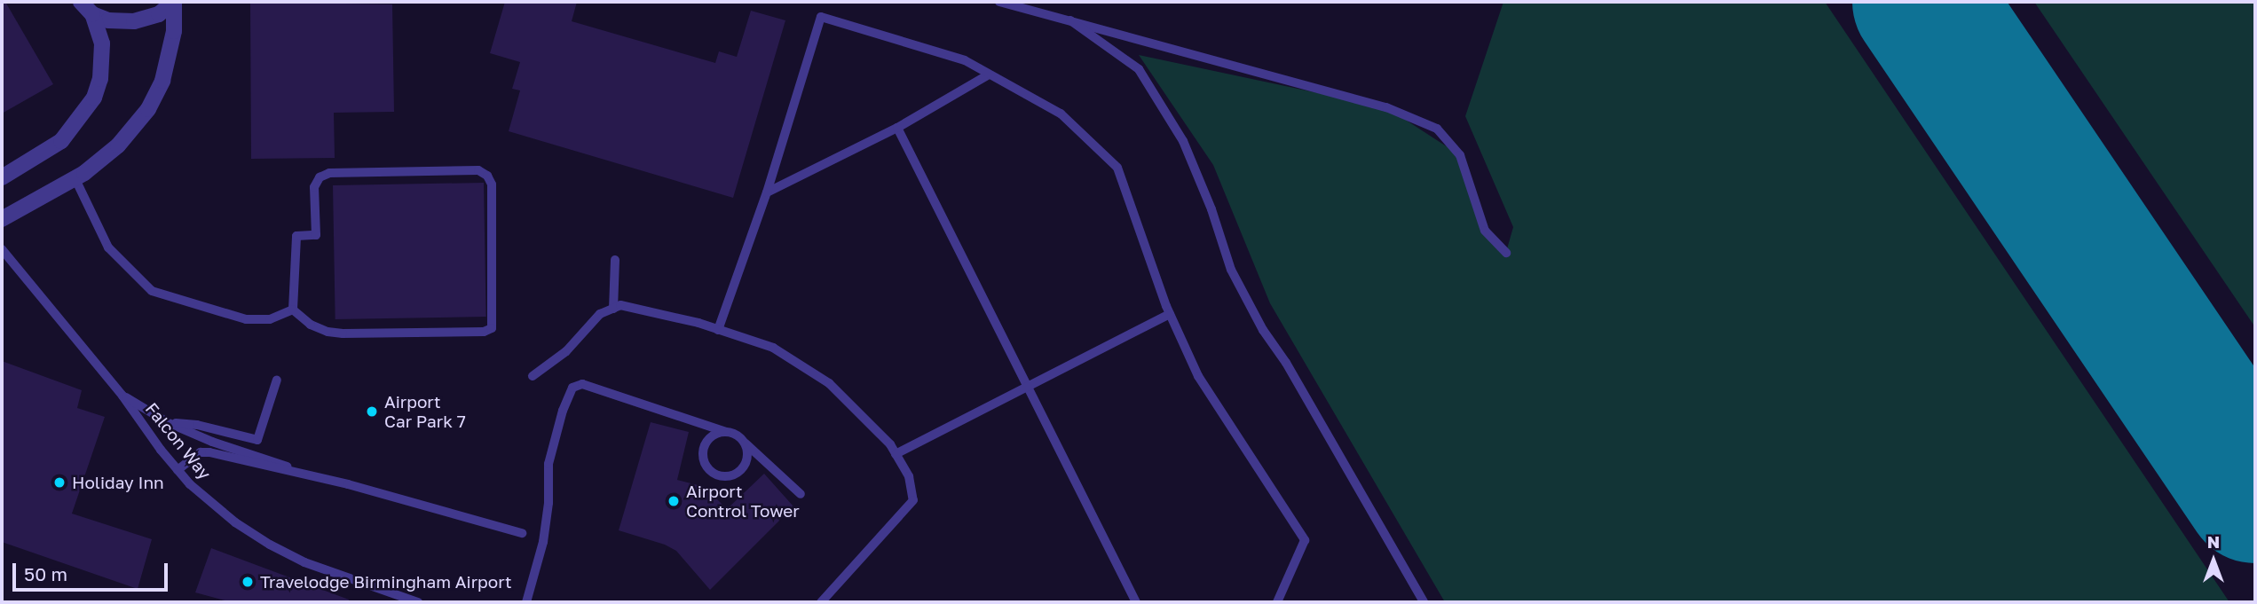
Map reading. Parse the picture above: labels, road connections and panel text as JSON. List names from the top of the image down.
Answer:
{
  "streets": {
    "lane": ["Falcon Way"]
  },
  "places": [
    "Airport Car Park 7",
    "Holiday Inn",
    "Airport Control Tower",
    "Travelodge Birmingham Airport"
  ],
  "scale_bar": "50 m",
  "north": "top"
}
